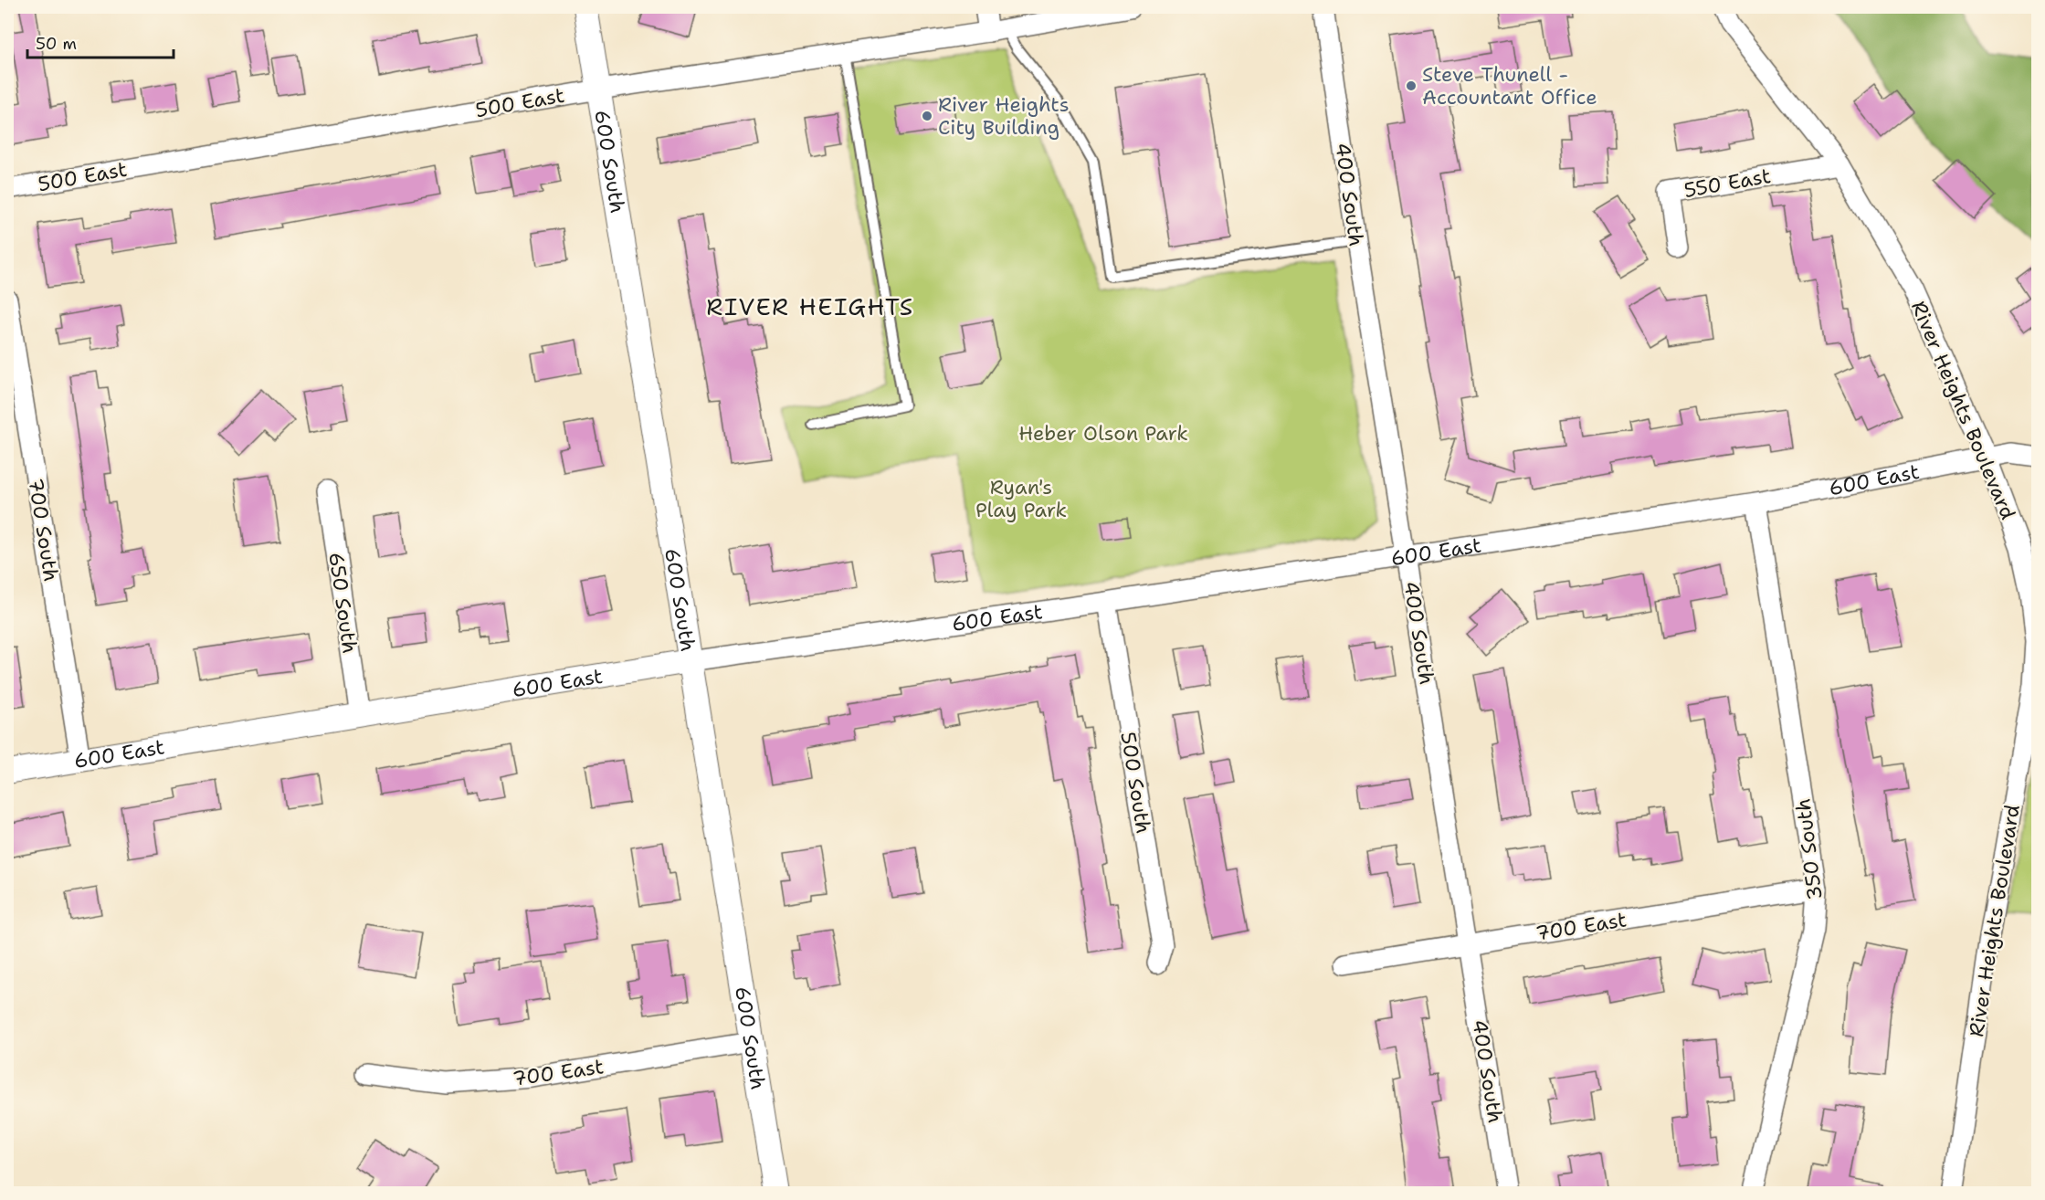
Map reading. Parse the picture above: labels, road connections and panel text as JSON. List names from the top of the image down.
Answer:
{
  "streets": {
    "street": [
      "500 East",
      "600 South",
      "550 East",
      "400 South",
      "River Heights Boulevard",
      "600 East",
      "700 South",
      "650 South",
      "500 South",
      "350 South",
      "700 East"
    ]
  },
  "crossings": [
    ["500 East", "600 South"],
    ["600 South", "600 East"],
    ["600 South", "700 East"],
    ["550 East", "River Heights Boulevard"],
    ["400 South", "600 East"],
    ["400 South", "700 East"],
    ["River Heights Boulevard", "600 East"],
    ["600 East", "700 South"],
    ["600 East", "650 South"],
    ["600 East", "500 South"],
    ["600 East", "350 South"],
    ["350 South", "700 East"]
  ],
  "districts": ["RIVER HEIGHTS"],
  "parks": ["Heber Olson Park", "Ryan's Play Park"],
  "places": ["Steve Thunell - Accountant Office", "River Heights City Building"],
  "scale_bar": "50 m"
}
